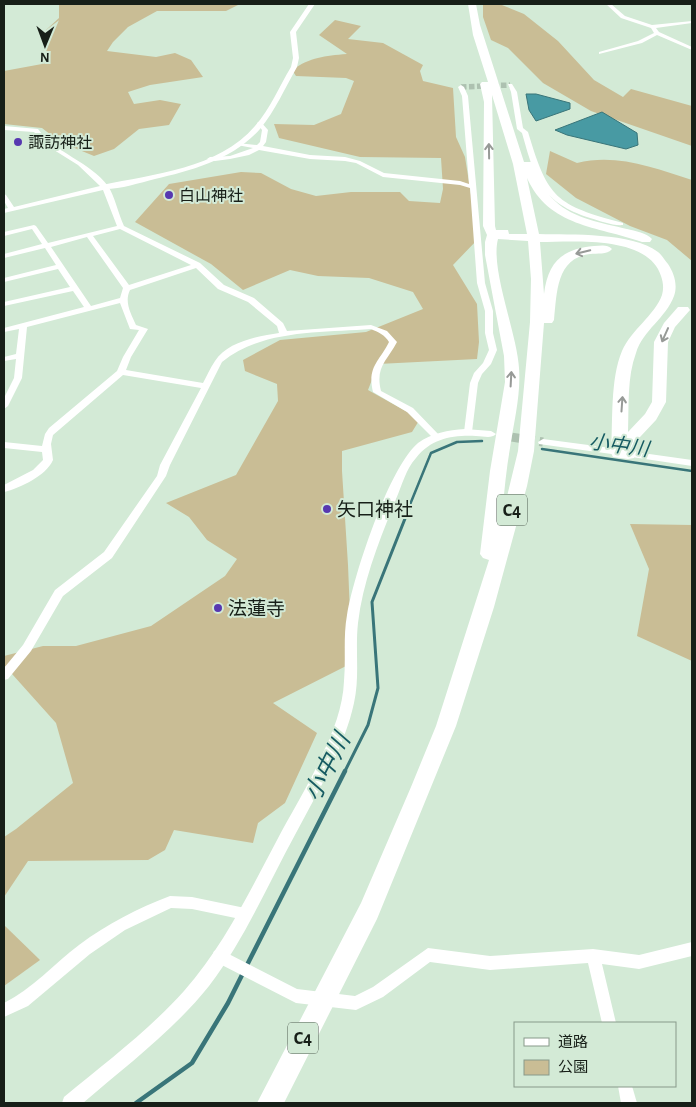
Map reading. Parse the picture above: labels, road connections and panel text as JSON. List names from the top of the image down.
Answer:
{
  "streets": {
    "highway": ["C4"]
  },
  "water": ["小中川"],
  "places": [
    "諏訪神社",
    "白山神社",
    "矢口神社",
    "法蓮寺"
  ],
  "legend": ["道路", "公園"],
  "north": "bottom"
}
